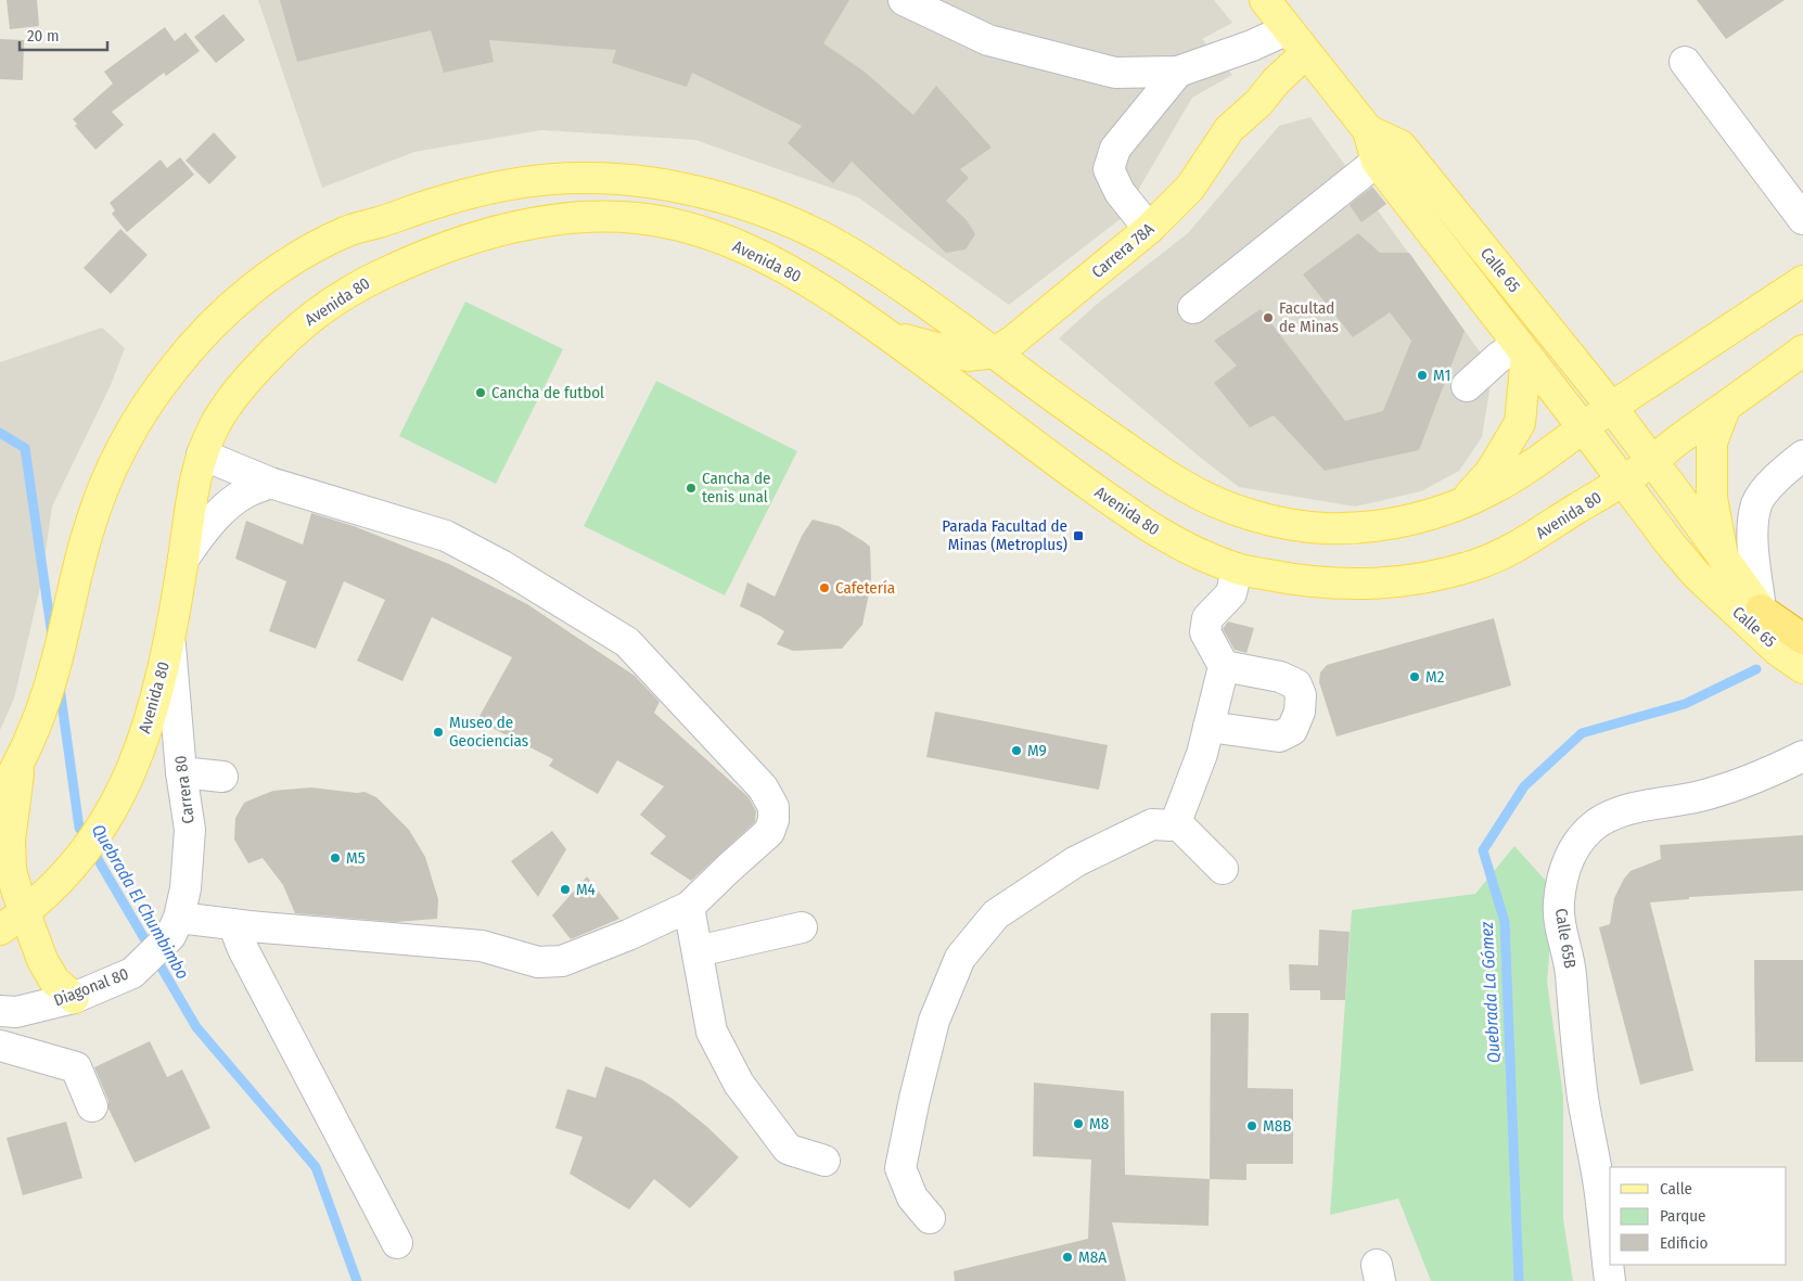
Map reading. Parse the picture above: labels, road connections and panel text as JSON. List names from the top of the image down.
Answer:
{
  "streets": {
    "main road": ["Carrera 78A", "Avenida 80", "Calle 65"],
    "street": ["Carrera 80", "Calle 65B", "Diagonal 80"]
  },
  "crossings": [
    ["Carrera 78A", "Avenida 80"],
    ["Carrera 78A", "Calle 65"],
    ["Avenida 80", "Calle 65"],
    ["Avenida 80", "Carrera 80"],
    ["Carrera 80", "Diagonal 80"]
  ],
  "water": ["Quebrada El Chumbimbo", "Quebrada La Gómez"],
  "places": {
    "other": [
      "Facultad de Minas",
      "M1",
      "Cancha de futbol",
      "Cancha de tenis unal",
      "Cafetería",
      "M2",
      "Museo de Geociencias",
      "M9",
      "M5",
      "M4",
      "M8",
      "M8B",
      "M8A"
    ],
    "transit": ["Parada Facultad de Minas (Metroplus)"]
  },
  "legend": ["Calle", "Parque", "Edificio"],
  "scale_bar": "20 m"
}
